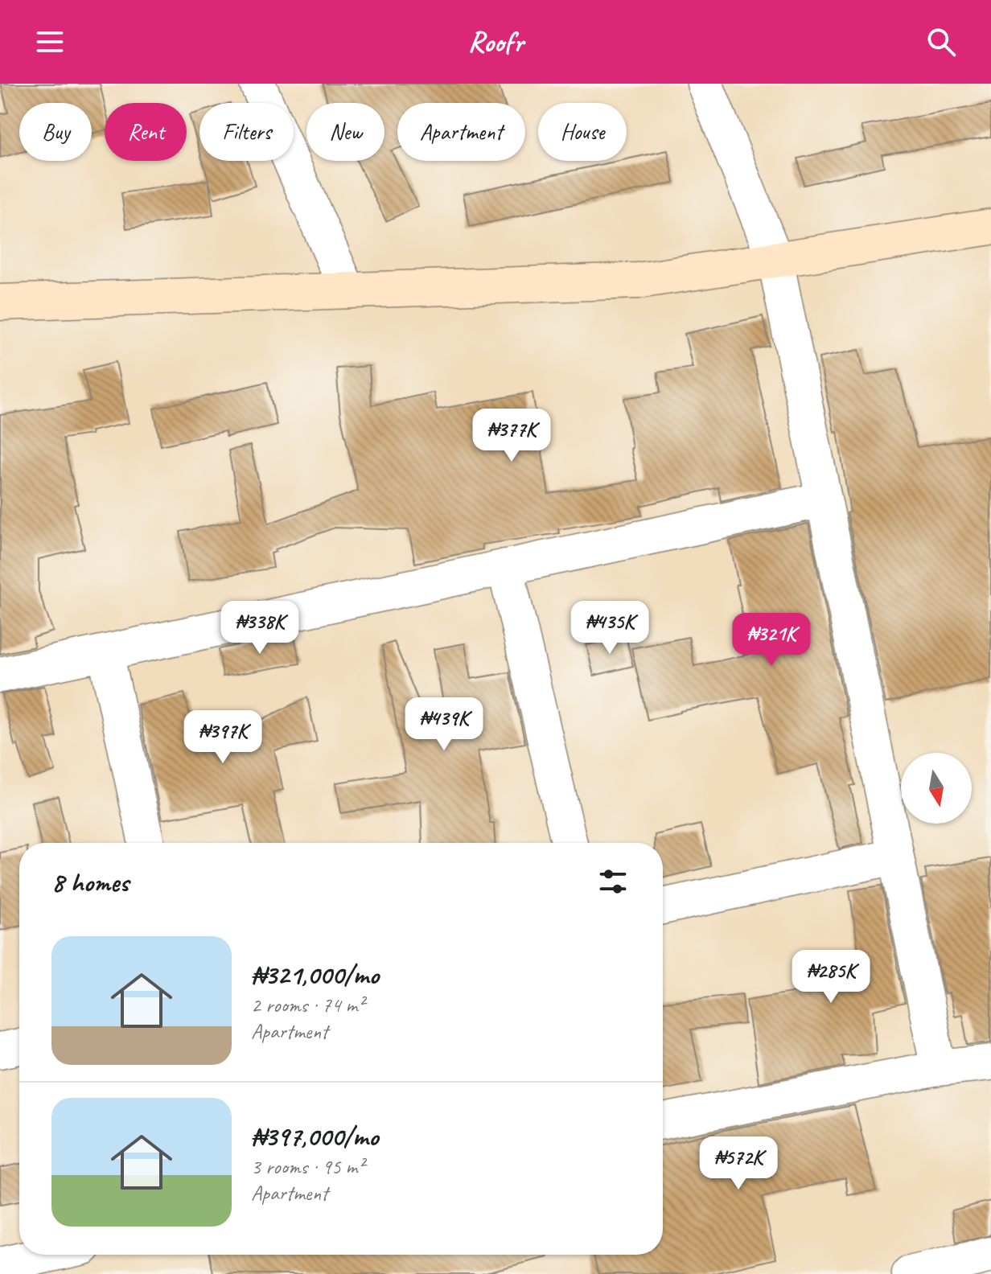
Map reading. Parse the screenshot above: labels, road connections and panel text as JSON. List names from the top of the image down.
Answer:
{
  "north": "bottom",
  "page": {
    "header": "Roofr",
    "chip": [
      "Buy",
      "Rent",
      "Filters",
      "New",
      "Apartment",
      "House"
    ],
    "price": [
      "₦377K",
      "₦338K",
      "₦435K",
      "₦321K",
      "₦439K",
      "₦397K",
      "₦285K",
      "₦572K"
    ],
    "heading": "8 homes",
    "list": [
      {
        "name": "₦321,000/mo",
        "note": "2 rooms · 74 m² · Apartment"
      },
      {
        "name": "₦397,000/mo",
        "note": "3 rooms · 95 m² · Apartment"
      }
    ]
  }
}
